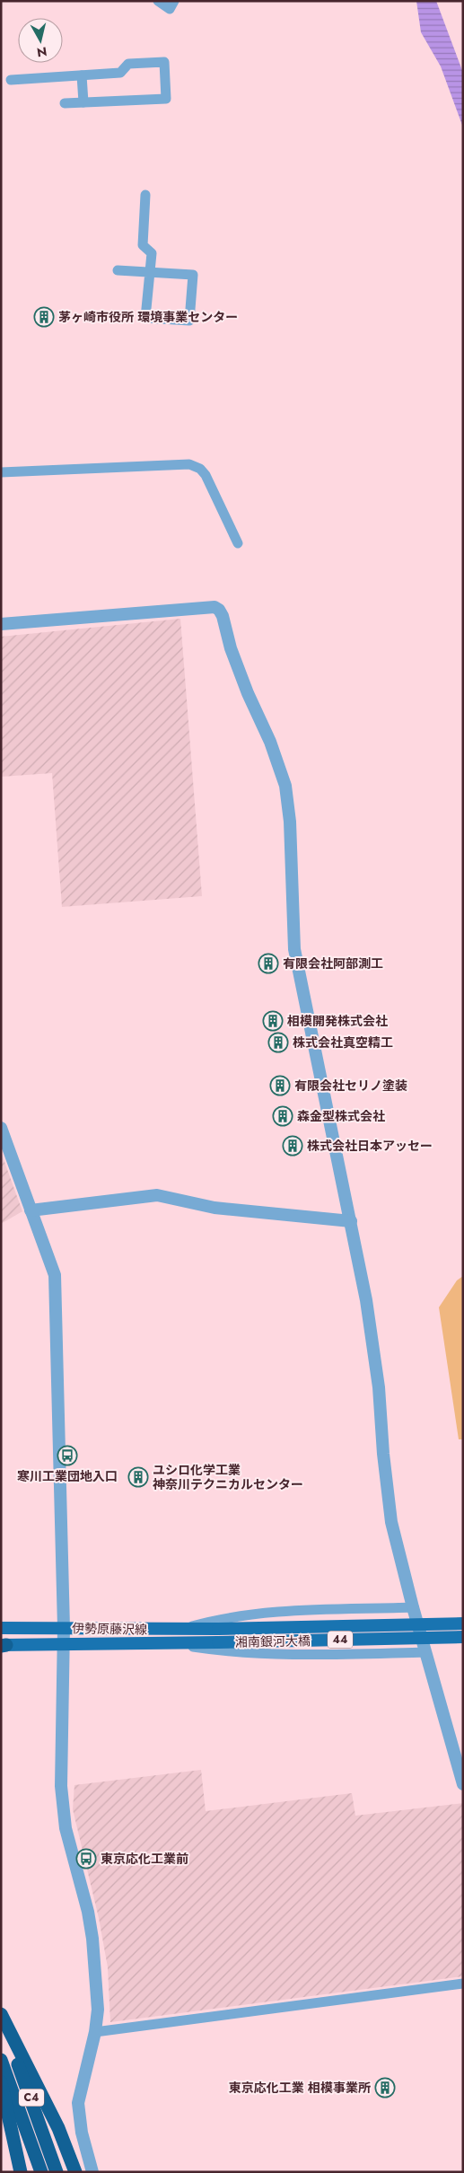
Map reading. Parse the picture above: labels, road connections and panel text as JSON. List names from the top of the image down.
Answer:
{
  "streets": {
    "highway": ["C4"],
    "main road": ["伊勢原藤沢線", "44", "湘南銀河大橋"]
  },
  "crossings": [
    ["伊勢原藤沢線", "湘南銀河大橋"]
  ],
  "places": {
    "building": [
      "茅ヶ崎市役所 環境事業センター",
      "有限会社阿部測工",
      "相模開発株式会社",
      "株式会社真空精工",
      "有限会社セリノ塗装",
      "森金型株式会社",
      "株式会社日本アッセー",
      "ユシロ化学工業 神奈川テクニカルセンター",
      "東京応化工業 相模事業所"
    ],
    "bus stop": ["寒川工業団地入口", "東京応化工業前"]
  },
  "north": "bottom"
}
